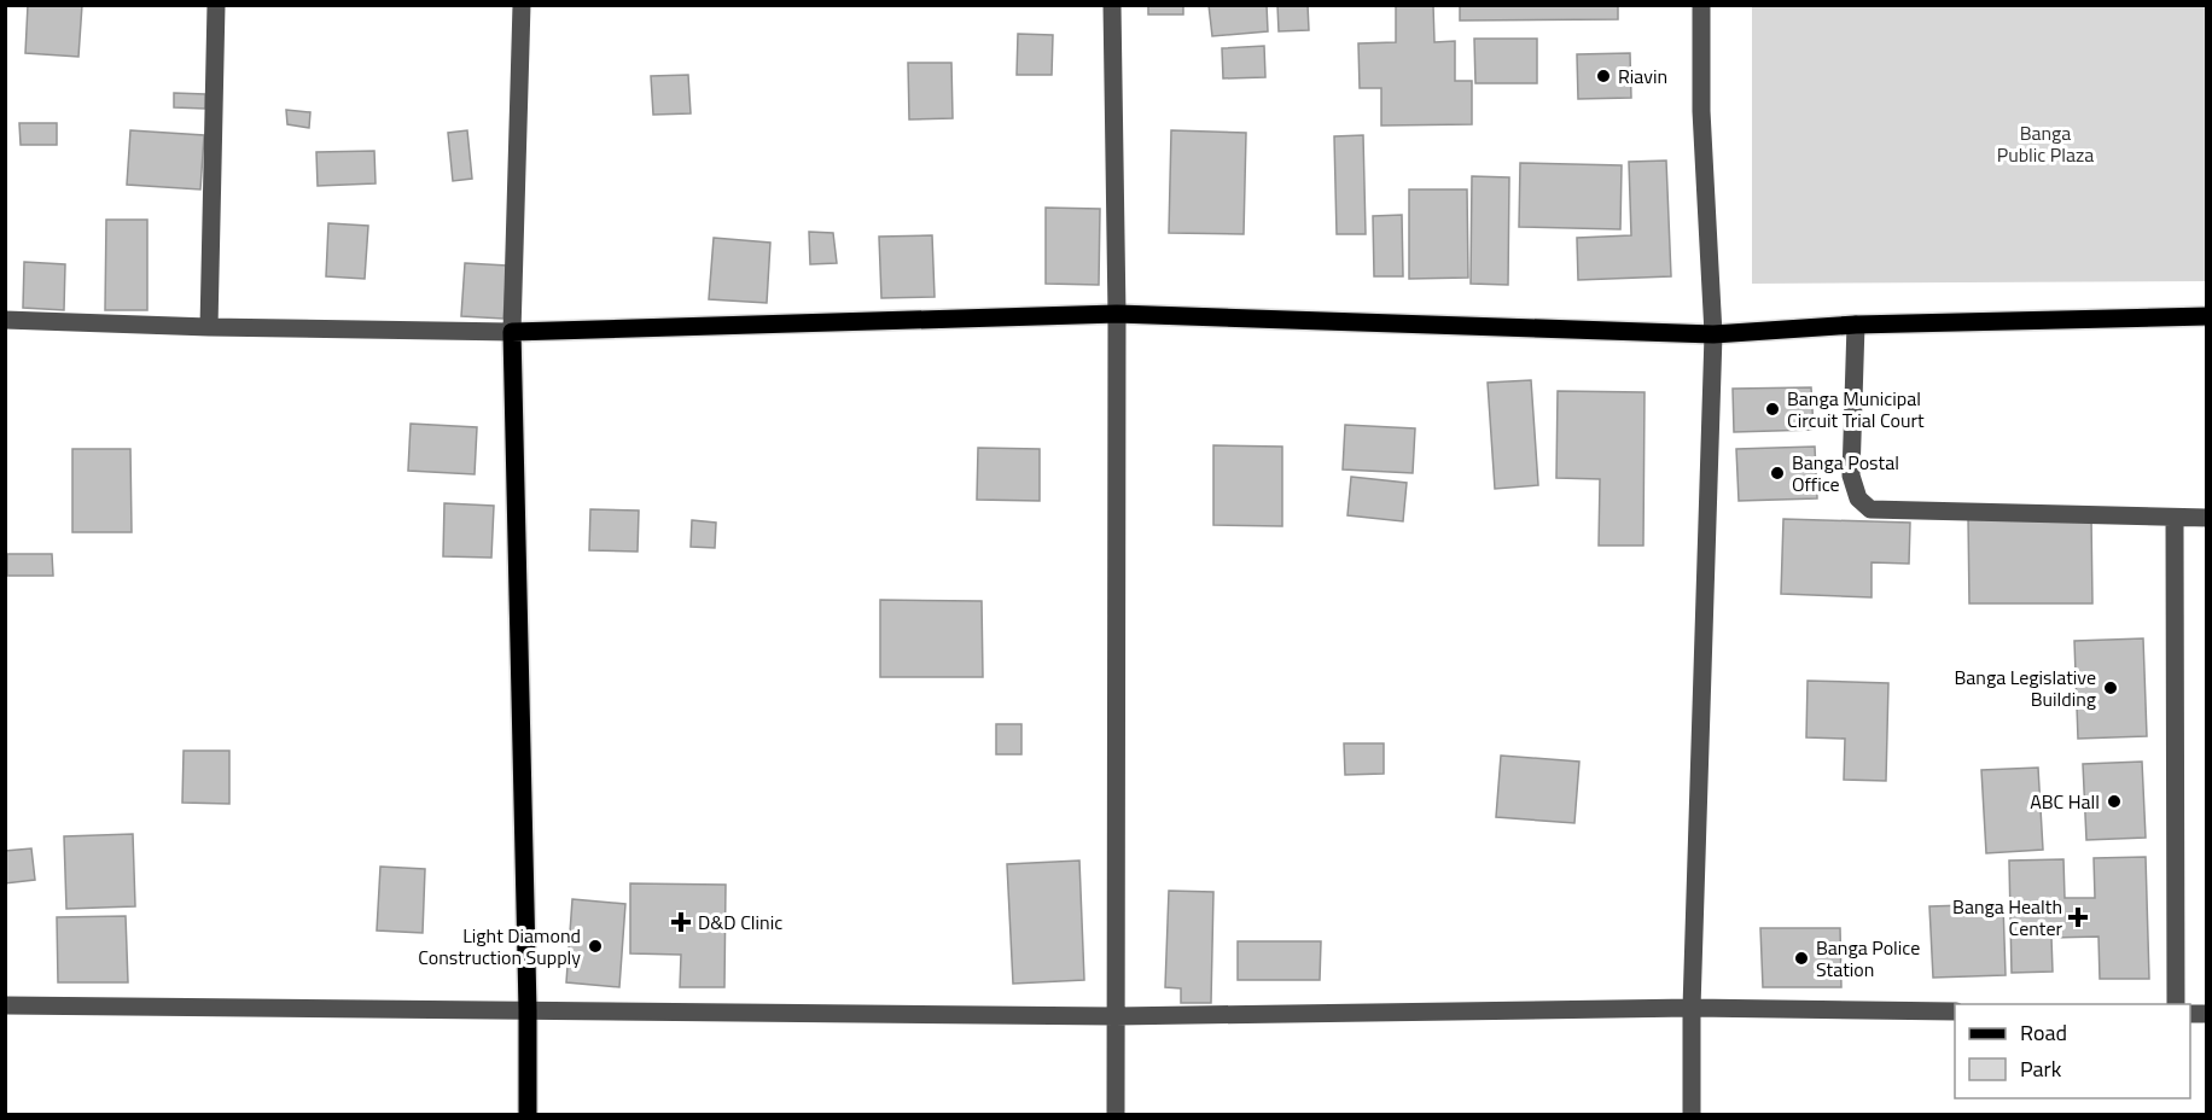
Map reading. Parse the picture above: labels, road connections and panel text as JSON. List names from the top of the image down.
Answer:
{
  "parks": ["Banga Public Plaza"],
  "places": {
    "other": [
      "Riavin",
      "Banga Municipal Circuit Trial Court",
      "Banga Postal Office",
      "Banga Legislative Building",
      "ABC Hall",
      "Light Diamond Construction Supply",
      "Banga Police Station"
    ],
    "health": ["Banga Health Center", "D&D Clinic"]
  },
  "legend": ["Road", "Park"]
}
